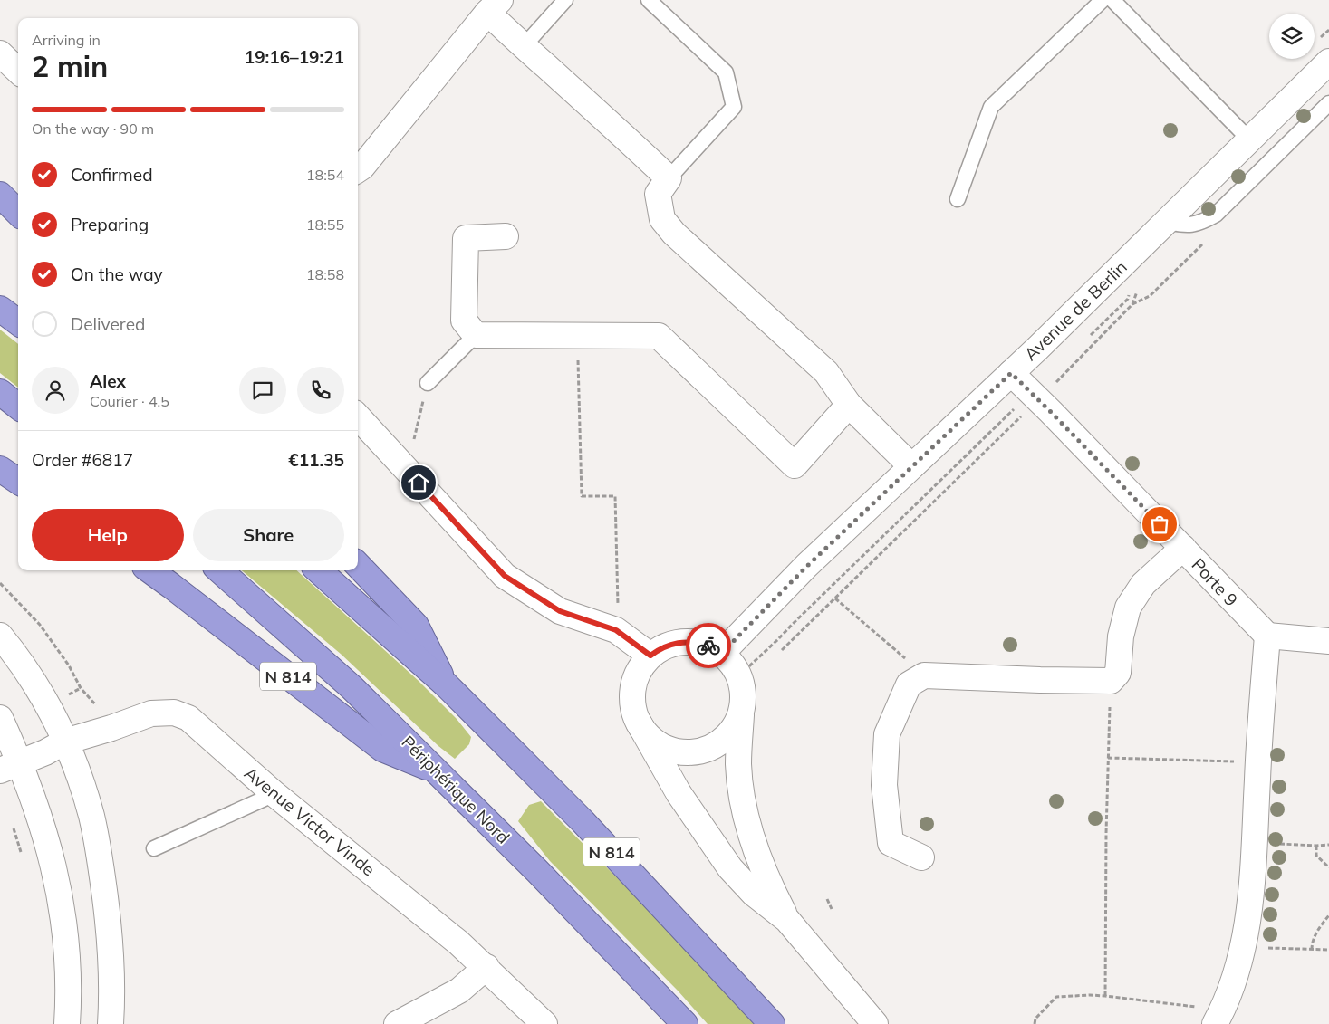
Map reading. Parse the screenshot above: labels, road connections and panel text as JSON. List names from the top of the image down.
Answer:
{
  "streets": {
    "highway": ["N 814", "Périphérique Nord"],
    "street": ["Avenue de Berlin", "Porte 9", "Avenue Victor Vinde"]
  },
  "crossings": [
    ["Avenue de Berlin", "Porte 9"],
    ["N 814", "Périphérique Nord"]
  ],
  "page": {
    "heading": ["2 min", "Arriving in", "19:16–19:21"],
    "panel": [
      "Alex",
      "Courier · 4.5",
      "Order #6817",
      "€11.35"
    ],
    "bar": "On the way · 90 m",
    "list": [
      ["Confirmed", "18:54"],
      ["Preparing", "18:55"],
      ["On the way", "18:58"],
      "Delivered"
    ],
    "buttons": ["Help", "Share"]
  }
}
